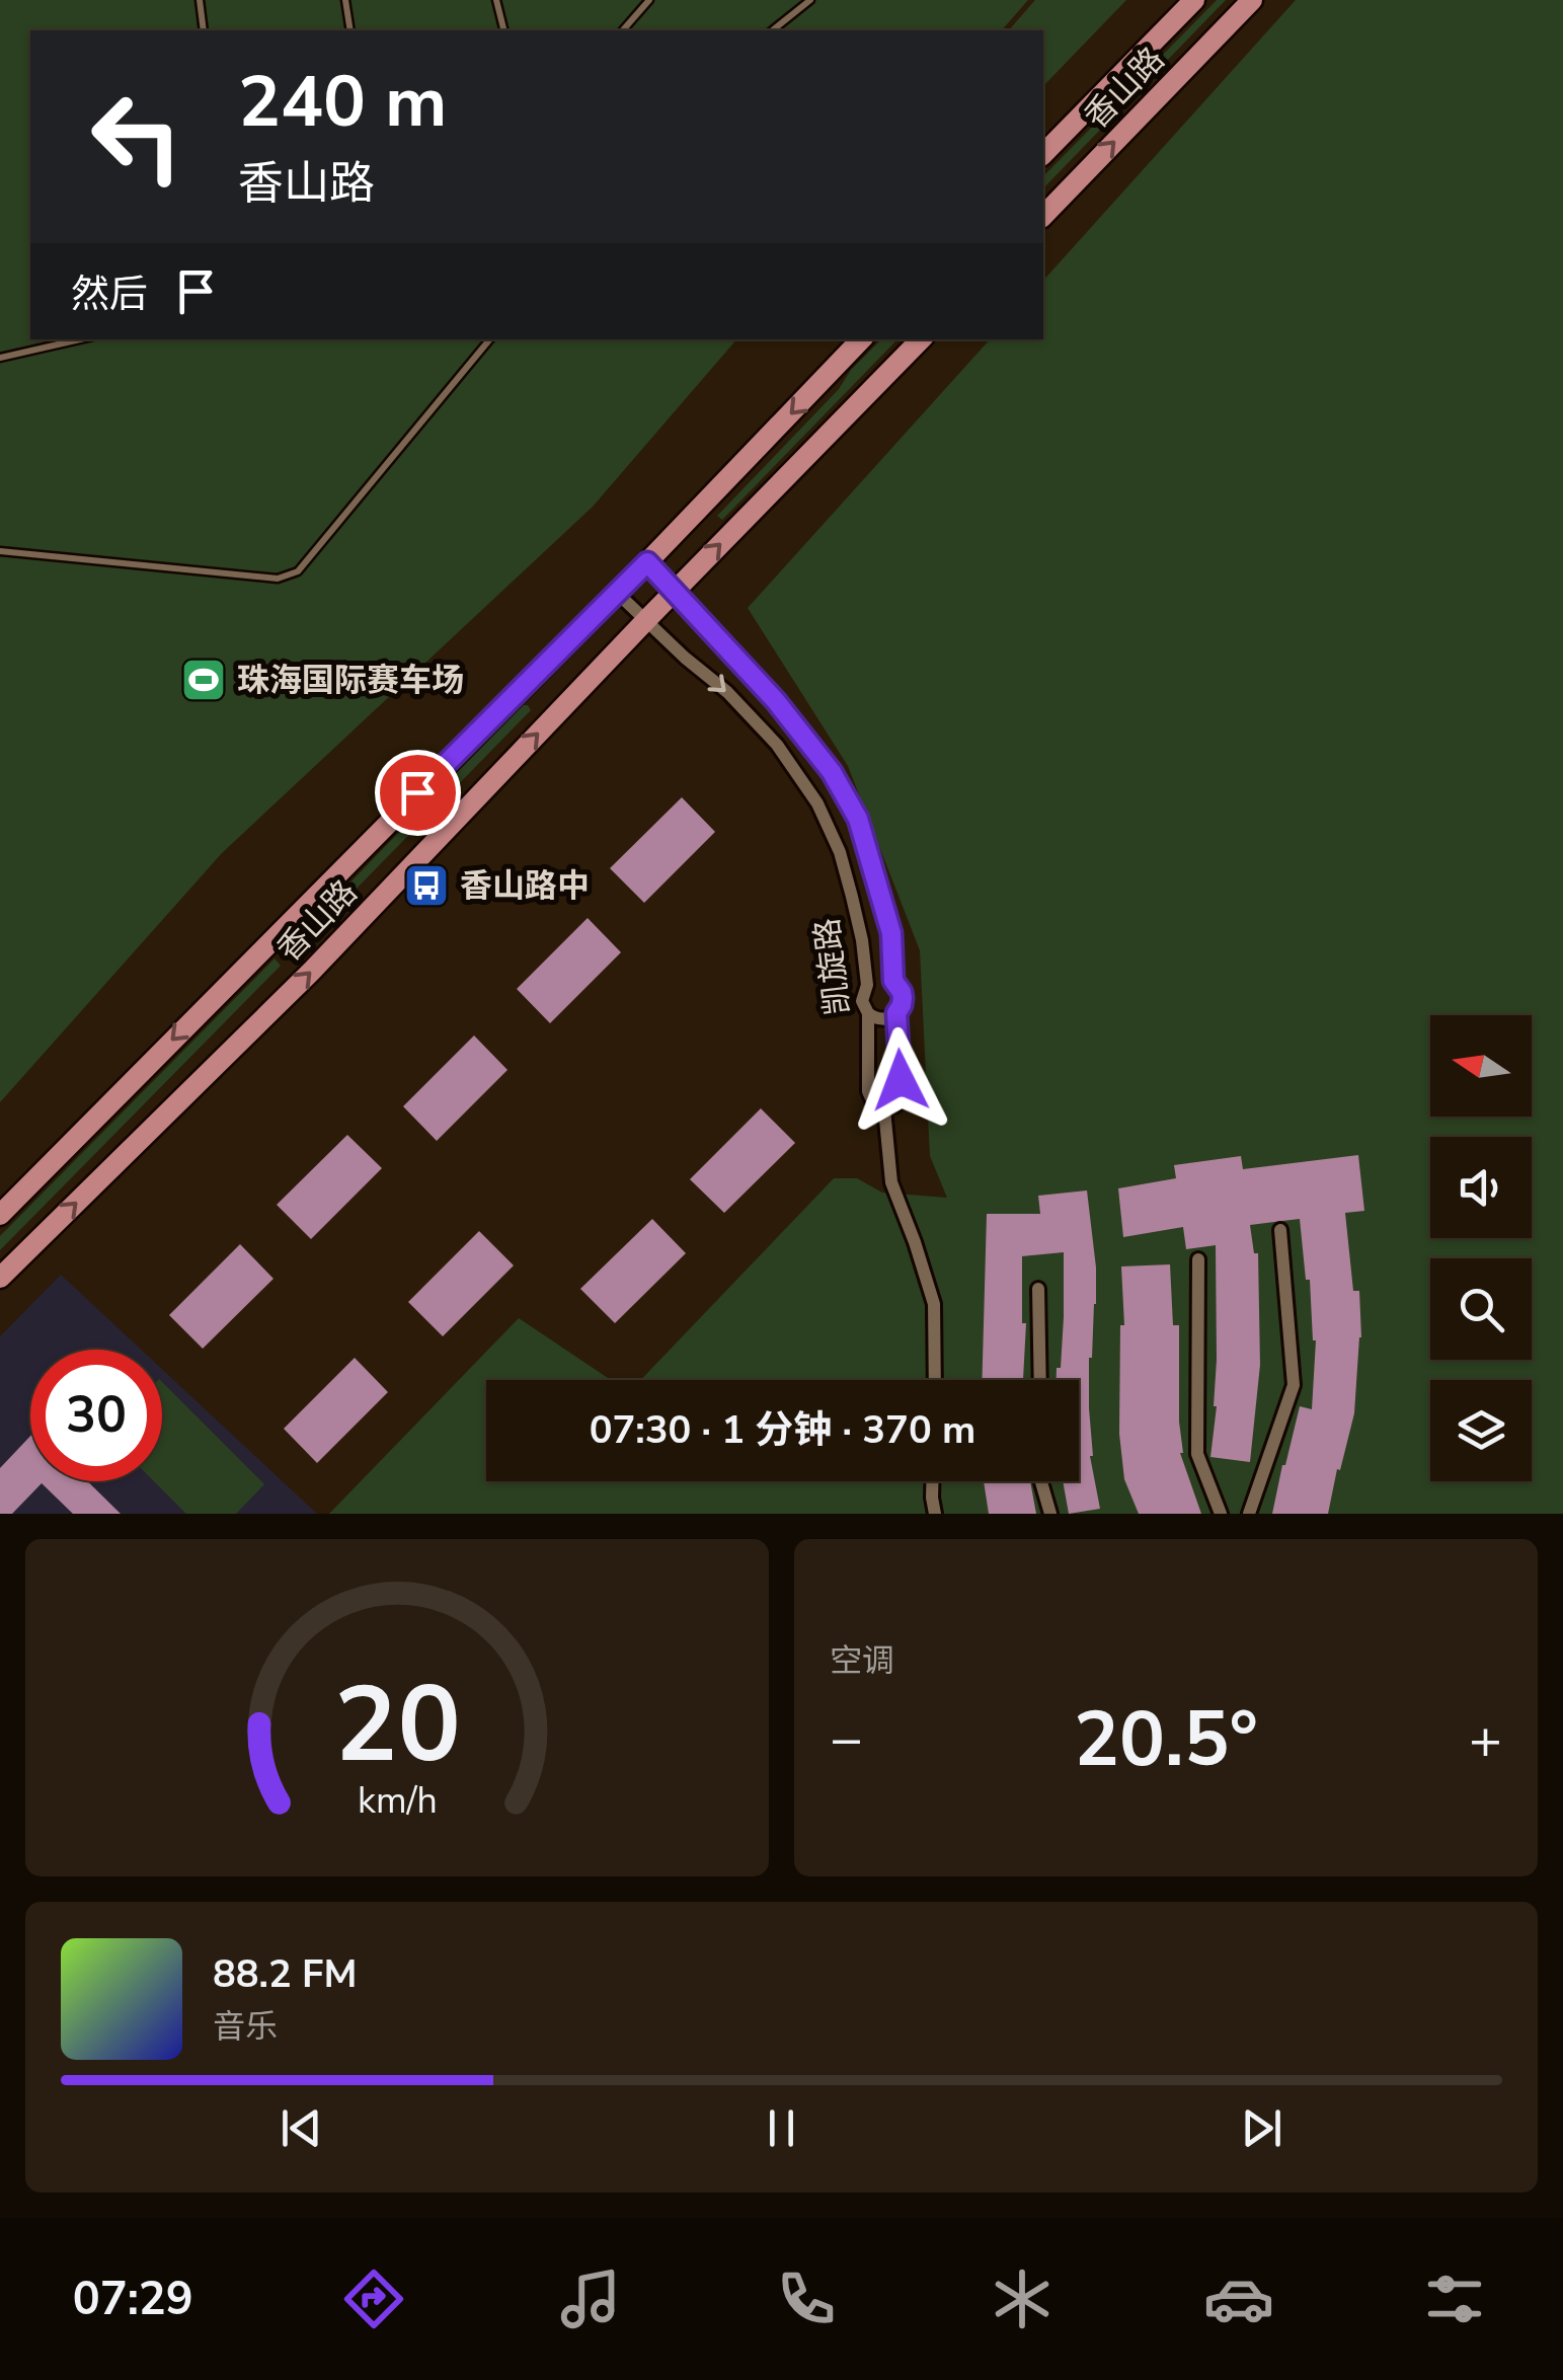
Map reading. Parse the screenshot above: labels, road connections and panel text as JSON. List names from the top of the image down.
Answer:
{
  "streets": {
    "main road": ["香山路"],
    "street": ["凯旋路"]
  },
  "crossings": [
    ["香山路", "凯旋路"]
  ],
  "places": {
    "sports": ["珠海国际赛车场"],
    "bus stop": ["香山路中"]
  },
  "north": "left",
  "page": {
    "turn": ["240 m", "香山路"],
    "then": "然后",
    "limit": "30",
    "trip": "07:30 · 1 分钟 · 370 m",
    "tile": "空调",
    "heat": ["−", "20.5°", "+"],
    "song": ["88.2 FM", "音乐"],
    "tabs": "07:29",
    "gauge": ["20", "km/h"]
  }
}
